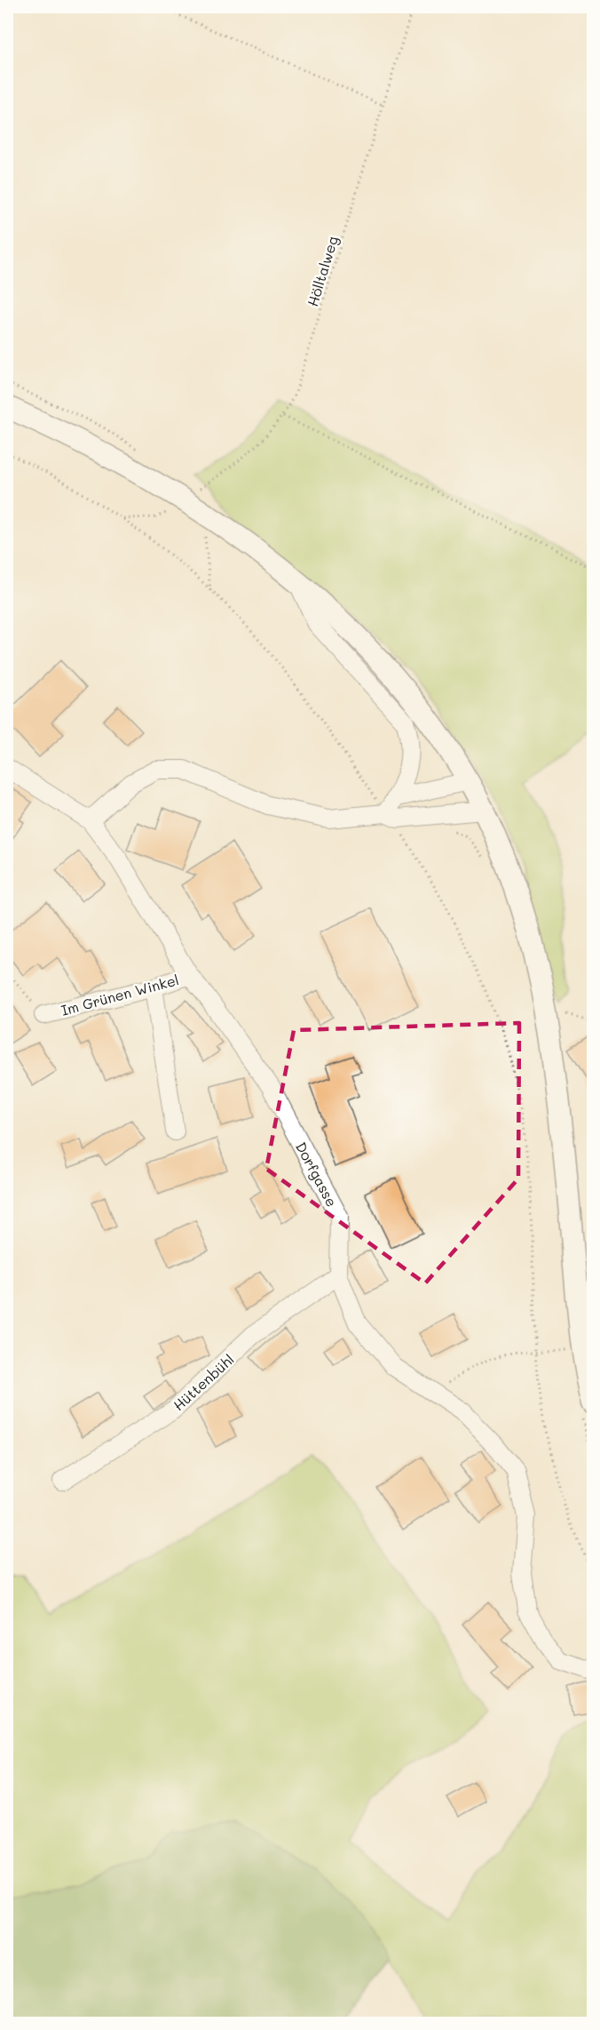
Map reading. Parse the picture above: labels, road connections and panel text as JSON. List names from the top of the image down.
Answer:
{
  "streets": {
    "street": ["Im Grünen Winkel", "Dorfgasse", "Hüttenbühl"],
    "path": ["Hölltalweg"]
  },
  "crossings": [
    ["Im Grünen Winkel", "Dorfgasse"],
    ["Dorfgasse", "Hüttenbühl"]
  ]
}
